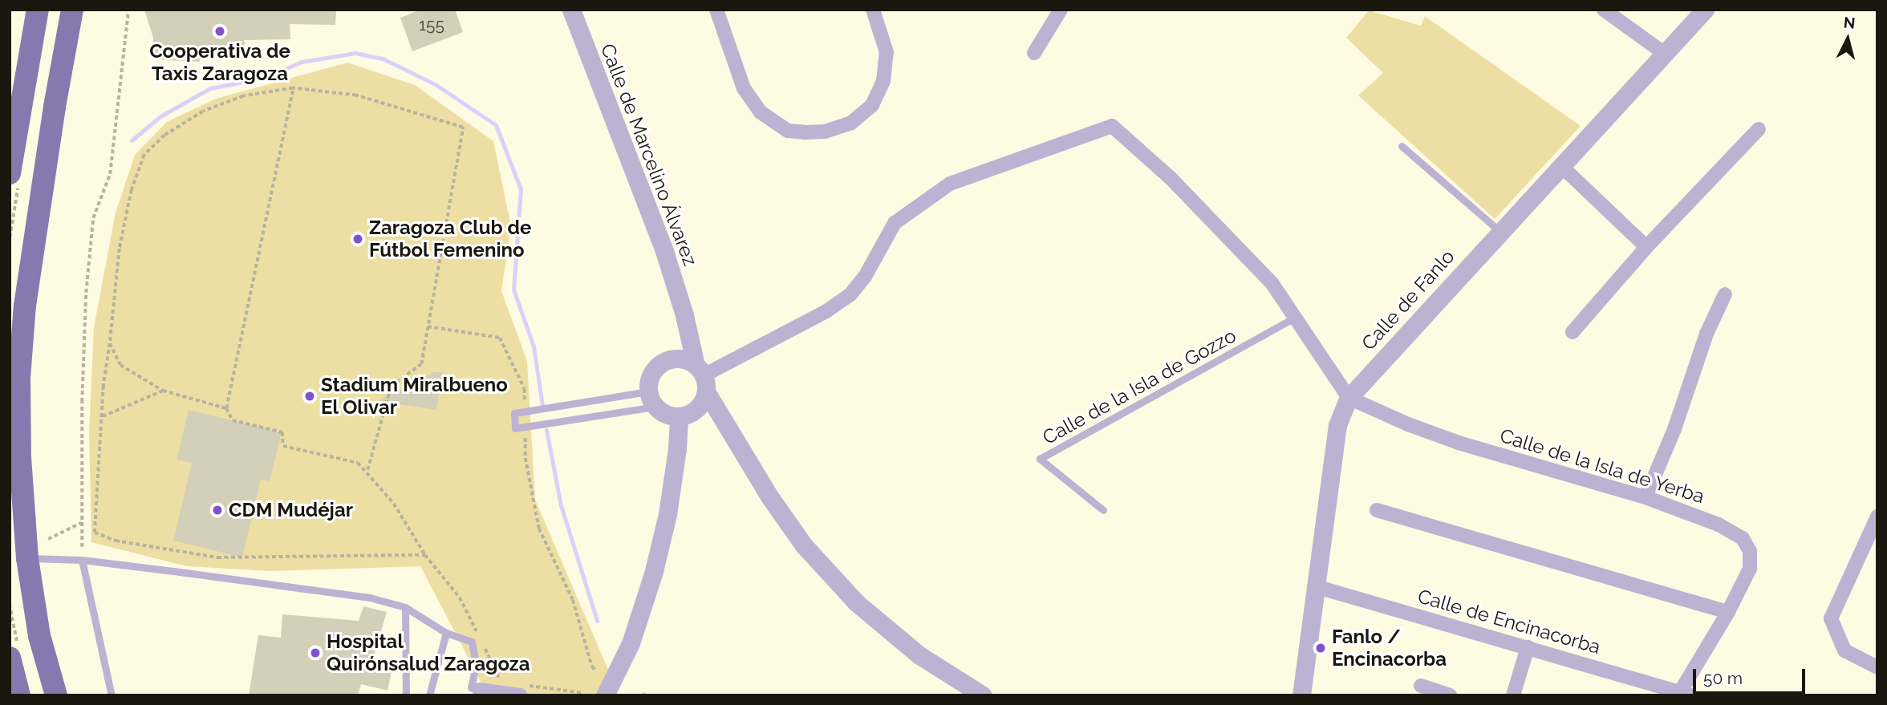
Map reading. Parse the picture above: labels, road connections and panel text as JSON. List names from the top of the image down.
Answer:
{
  "streets": {
    "street": [
      "Calle de Marcelino Álvarez",
      "Calle de Fanlo",
      "Calle de la Isla de Yerba",
      "Calle de Encinacorba"
    ],
    "lane": ["Calle de la Isla de Gozzo"]
  },
  "crossings": [
    ["Calle de Fanlo", "Calle de la Isla de Yerba"],
    ["Calle de Fanlo", "Calle de Encinacorba"],
    ["Calle de la Isla de Yerba", "Calle de Encinacorba"]
  ],
  "places": [
    "Cooperativa de Taxis Zaragoza",
    "Zaragoza Club de Fútbol Femenino",
    "Stadium Miralbueno El Olivar",
    "CDM Mudéjar",
    "Fanlo / Encinacorba",
    "Hospital Quirónsalud Zaragoza"
  ],
  "house_numbers": ["155"],
  "scale_bar": "50 m",
  "north": "top"
}
